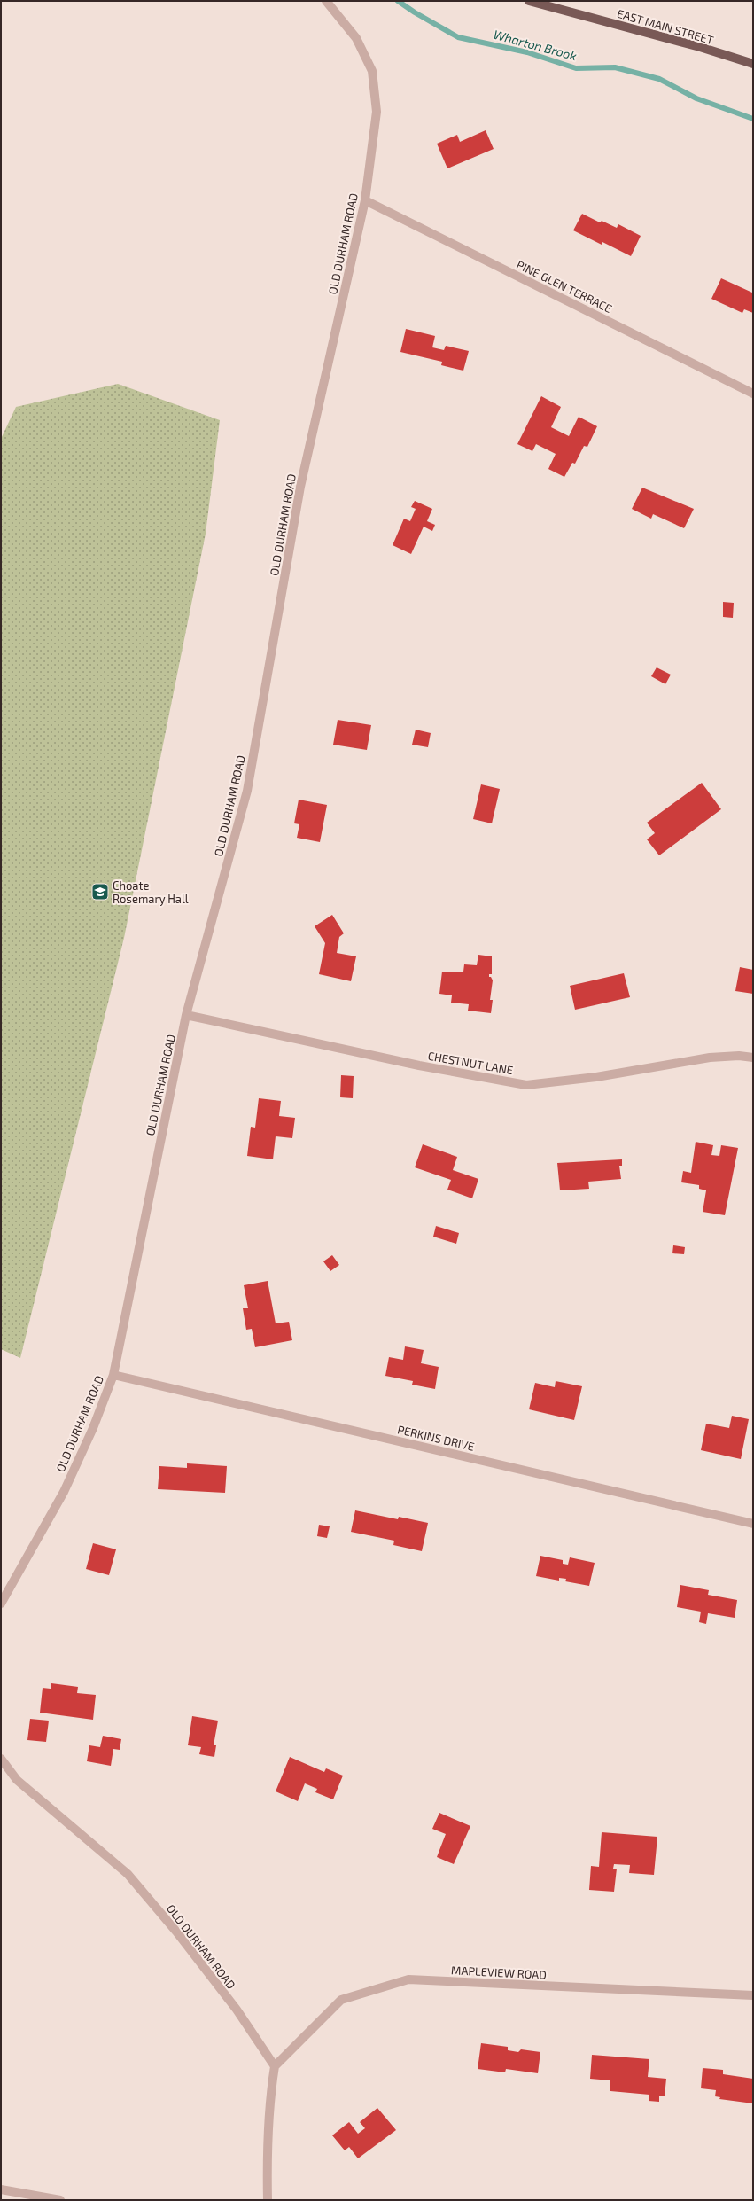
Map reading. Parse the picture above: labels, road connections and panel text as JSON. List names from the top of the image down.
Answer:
{
  "streets": {
    "main road": ["EAST MAIN STREET"],
    "street": [
      "OLD DURHAM ROAD",
      "PINE GLEN TERRACE",
      "CHESTNUT LANE",
      "PERKINS DRIVE",
      "MAPLEVIEW ROAD"
    ]
  },
  "crossings": [
    ["OLD DURHAM ROAD", "PINE GLEN TERRACE"],
    ["OLD DURHAM ROAD", "CHESTNUT LANE"],
    ["OLD DURHAM ROAD", "PERKINS DRIVE"],
    ["OLD DURHAM ROAD", "MAPLEVIEW ROAD"]
  ],
  "water": ["Wharton Brook"],
  "places": {
    "school or university": ["Choate Rosemary Hall"]
  }
}
